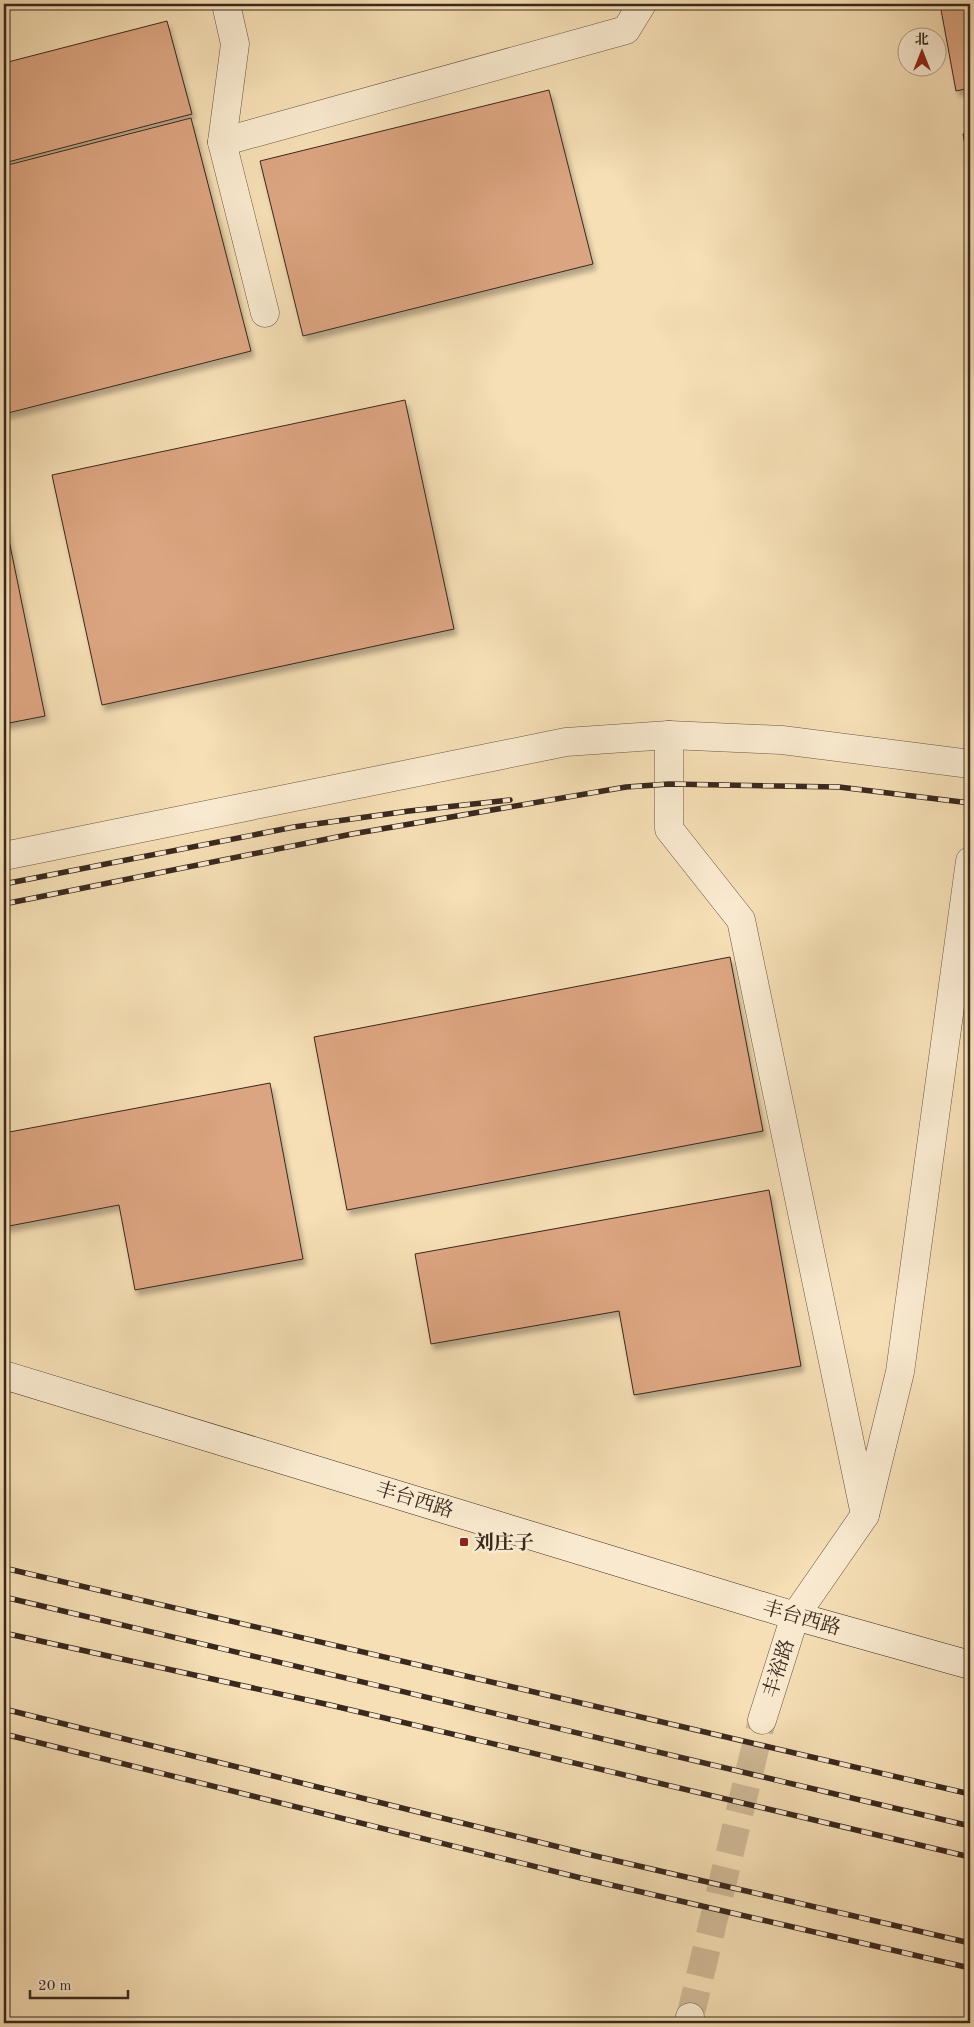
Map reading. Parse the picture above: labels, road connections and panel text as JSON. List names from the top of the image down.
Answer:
{
  "streets": {
    "street": ["丰台西路", "丰裕路"]
  },
  "crossings": [
    ["丰台西路", "丰裕路"]
  ],
  "places": {
    "transit": ["刘庄子"]
  },
  "scale_bar": "20 m",
  "north": "top"
}
